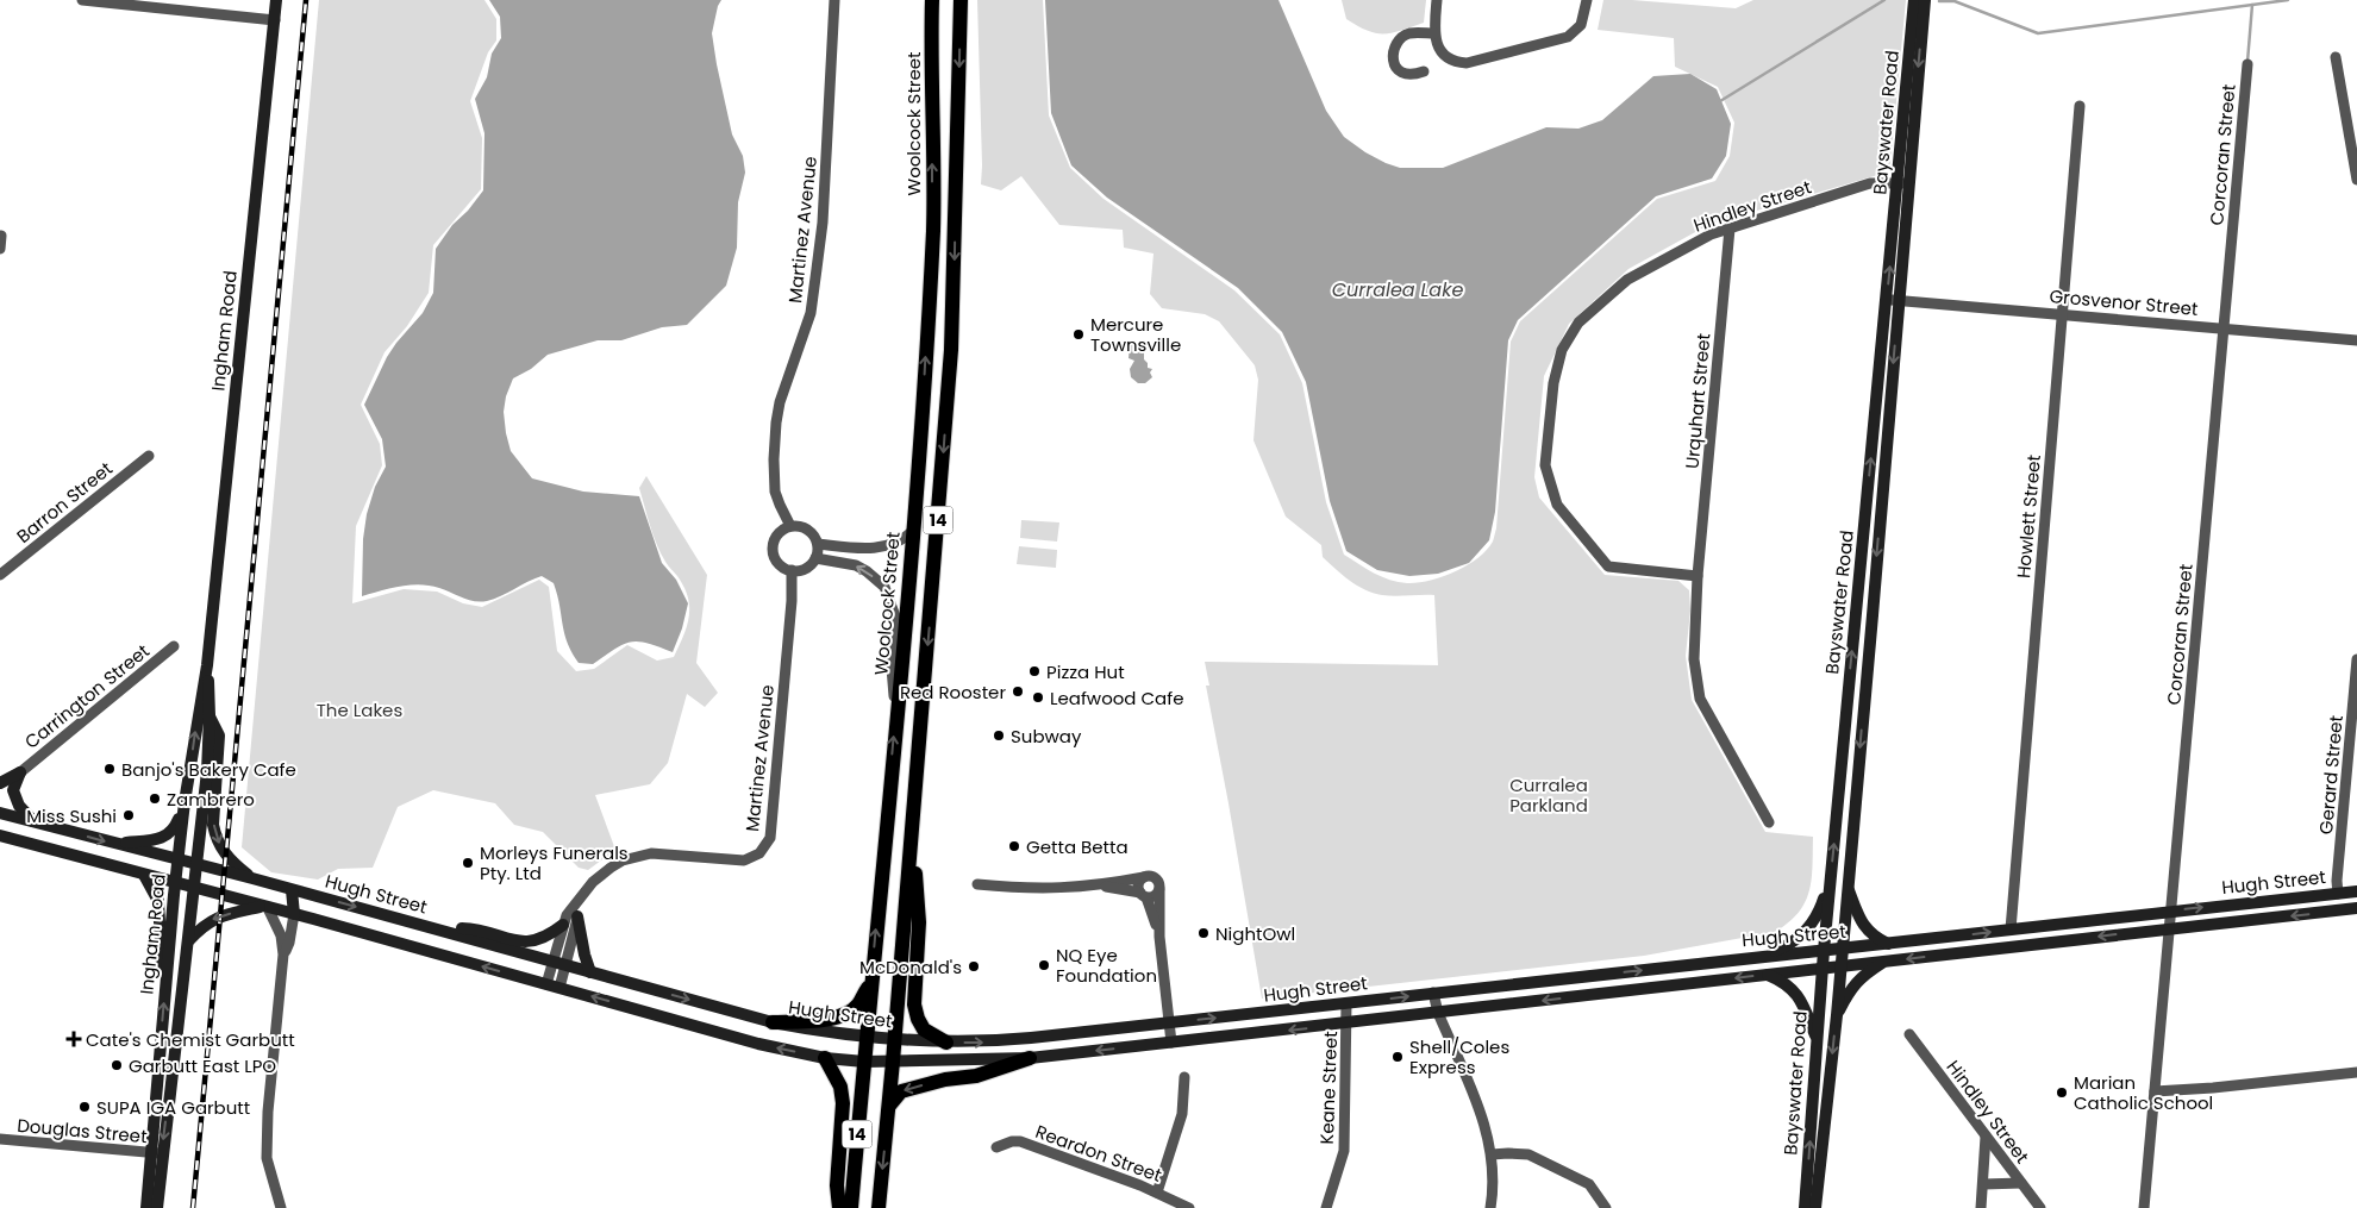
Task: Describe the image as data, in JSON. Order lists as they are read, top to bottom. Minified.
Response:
{"streets":{"main road":["Bayswater Road","Woolcock Street","Ingham Road","14","Hugh Street"],"street":["Corcoran Street","Hindley Street","Martinez Avenue","Grosvenor Street","Urquhart Street","Barron Street","Howlett Street","Carrington Street","Gerard Street","Keane Street","Douglas Street","Reardon Street"]},"crossings":[["Bayswater Road","Hindley Street"],["Bayswater Road","Grosvenor Street"],["Bayswater Road","Hugh Street"],["Woolcock Street","Hugh Street"],["Corcoran Street","Grosvenor Street"],["Corcoran Street","Hugh Street"],["Hindley Street","Urquhart Street"],["Martinez Avenue","Hugh Street"],["Grosvenor Street","Howlett Street"],["Ingham Road","Hugh Street"],["Ingham Road","Douglas Street"],["Howlett Street","Hugh Street"],["14","Hugh Street"],["Gerard Street","Hugh Street"],["Hugh Street","Keane Street"]],"water":["Curralea Lake"],"parks":["The Lakes","Curralea Parkland"],"places":{"other":["Mercure Townsville","Pizza Hut","Red Rooster","Leafwood Cafe","Subway","Banjo's Bakery Cafe","Zambrero","Miss Sushi","Getta Betta","Morleys Funerals Pty. Ltd","NightOwl","NQ Eye Foundation","McDonald's","Shell/Coles Express","Garbutt East LPO","Marian Catholic School","SUPA IGA Garbutt"],"health":["Cate's Chemist Garbutt"]}}
